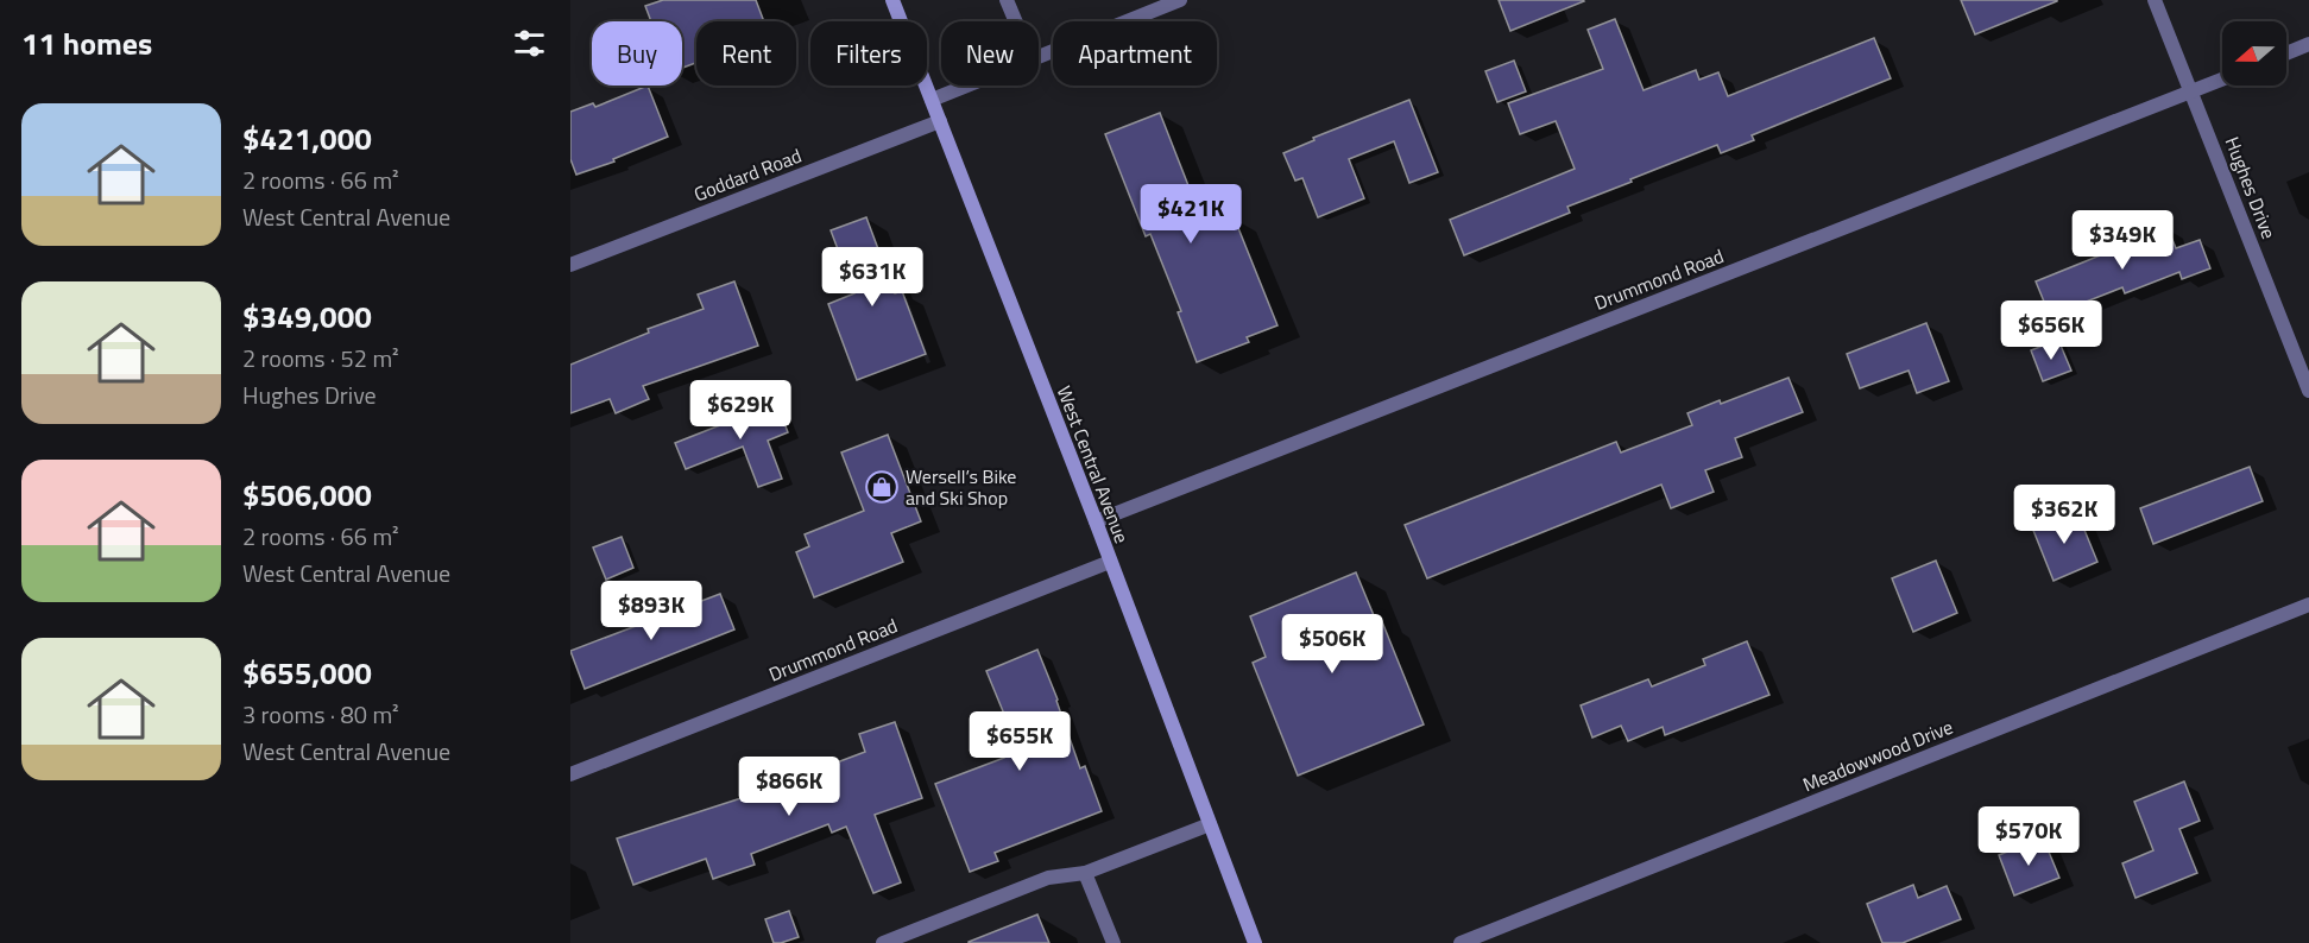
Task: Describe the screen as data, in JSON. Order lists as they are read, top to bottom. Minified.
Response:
{"streets":{"main road":["West Central Avenue"],"street":["Goddard Road","Hughes Drive","Drummond Road","Meadowwood Drive"]},"crossings":[["Goddard Road","West Central Avenue"],["Hughes Drive","Drummond Road"],["Drummond Road","West Central Avenue"]],"places":{"shop":["Wersell’s Bike and Ski Shop"]},"north":"left","page":{"heading":"11 homes","chip":["Buy","Rent","Filters","New","Apartment"],"list":[{"name":"$421,000","note":"2 rooms · 66 m² · West Central Avenue"},{"name":"$349,000","note":"2 rooms · 52 m² · Hughes Drive"},{"name":"$506,000","note":"2 rooms · 66 m² · West Central Avenue"},{"name":"$655,000","note":"3 rooms · 80 m² · West Central Avenue"}],"price":["$421K","$349K","$631K","$656K","$629K","$362K","$893K","$506K","$655K","$866K","$570K"]}}
